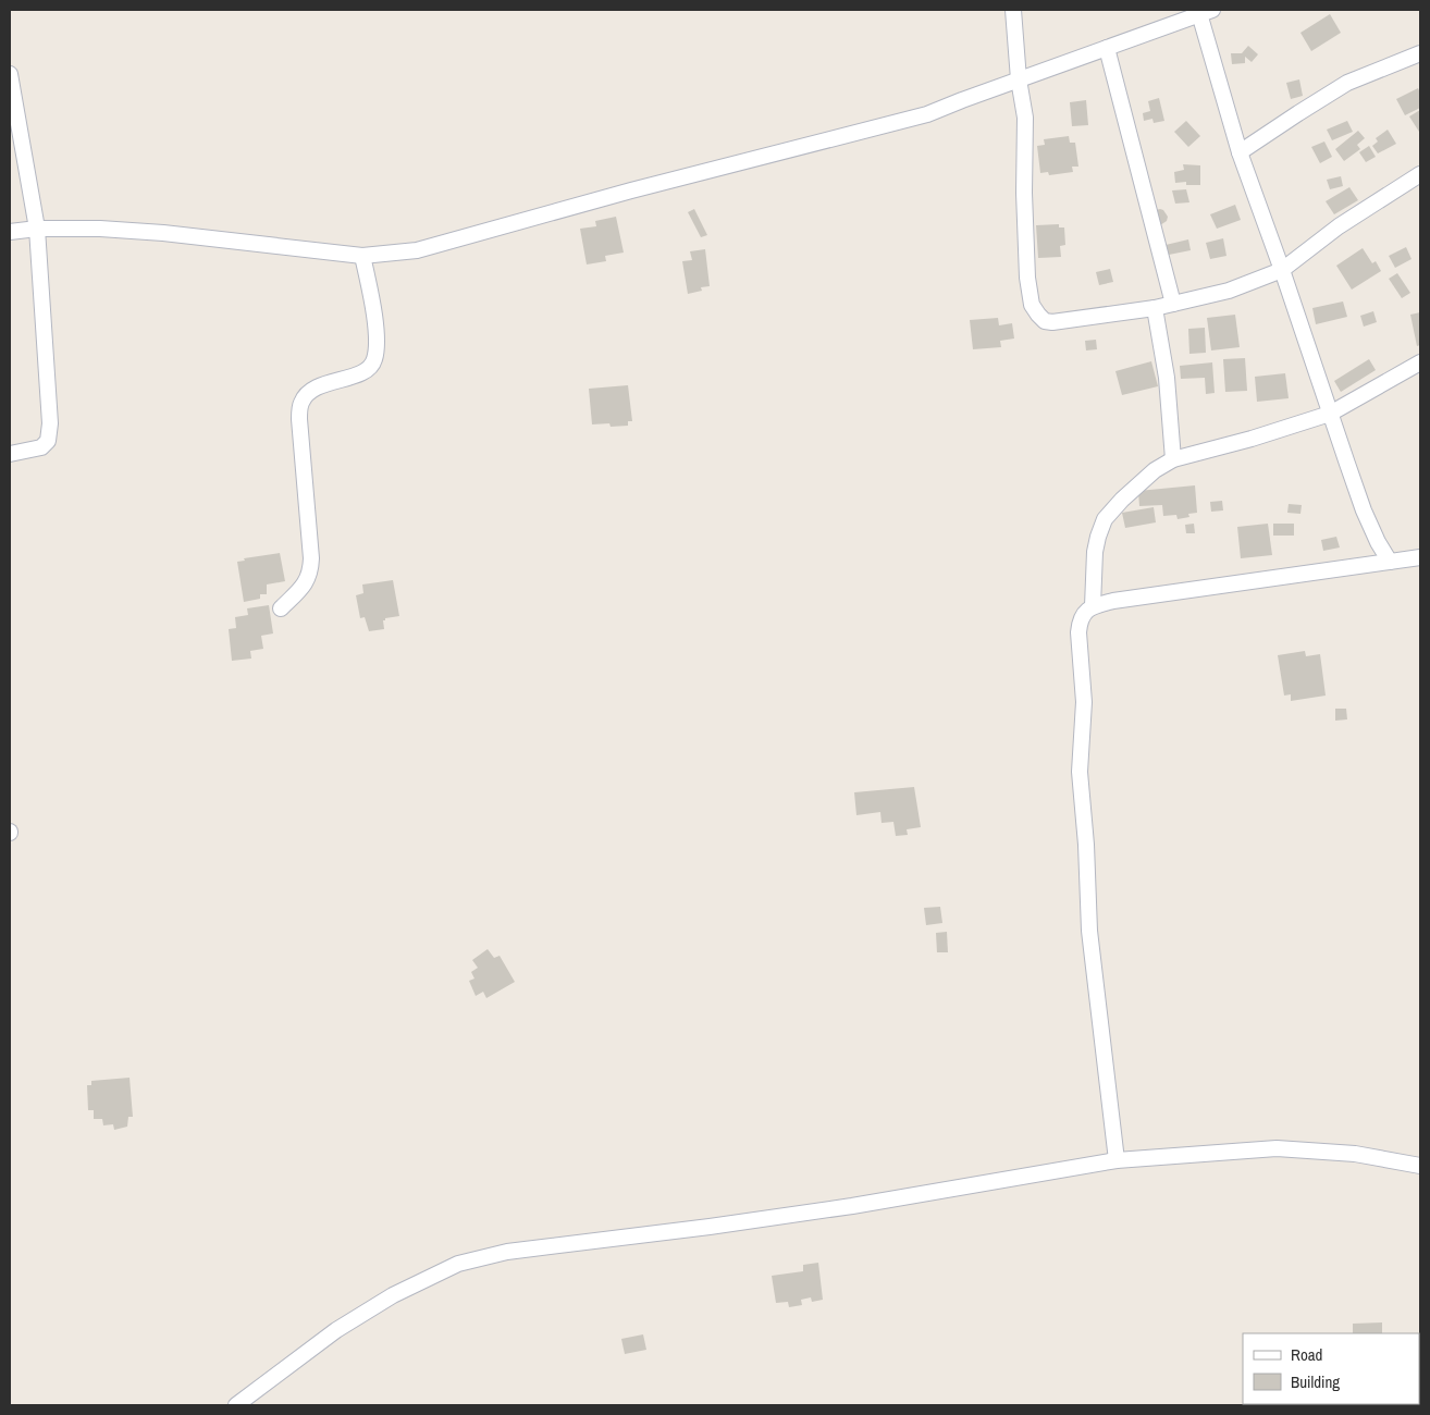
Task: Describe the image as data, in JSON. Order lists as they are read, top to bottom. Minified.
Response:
{"legend":["Road","Building"]}
